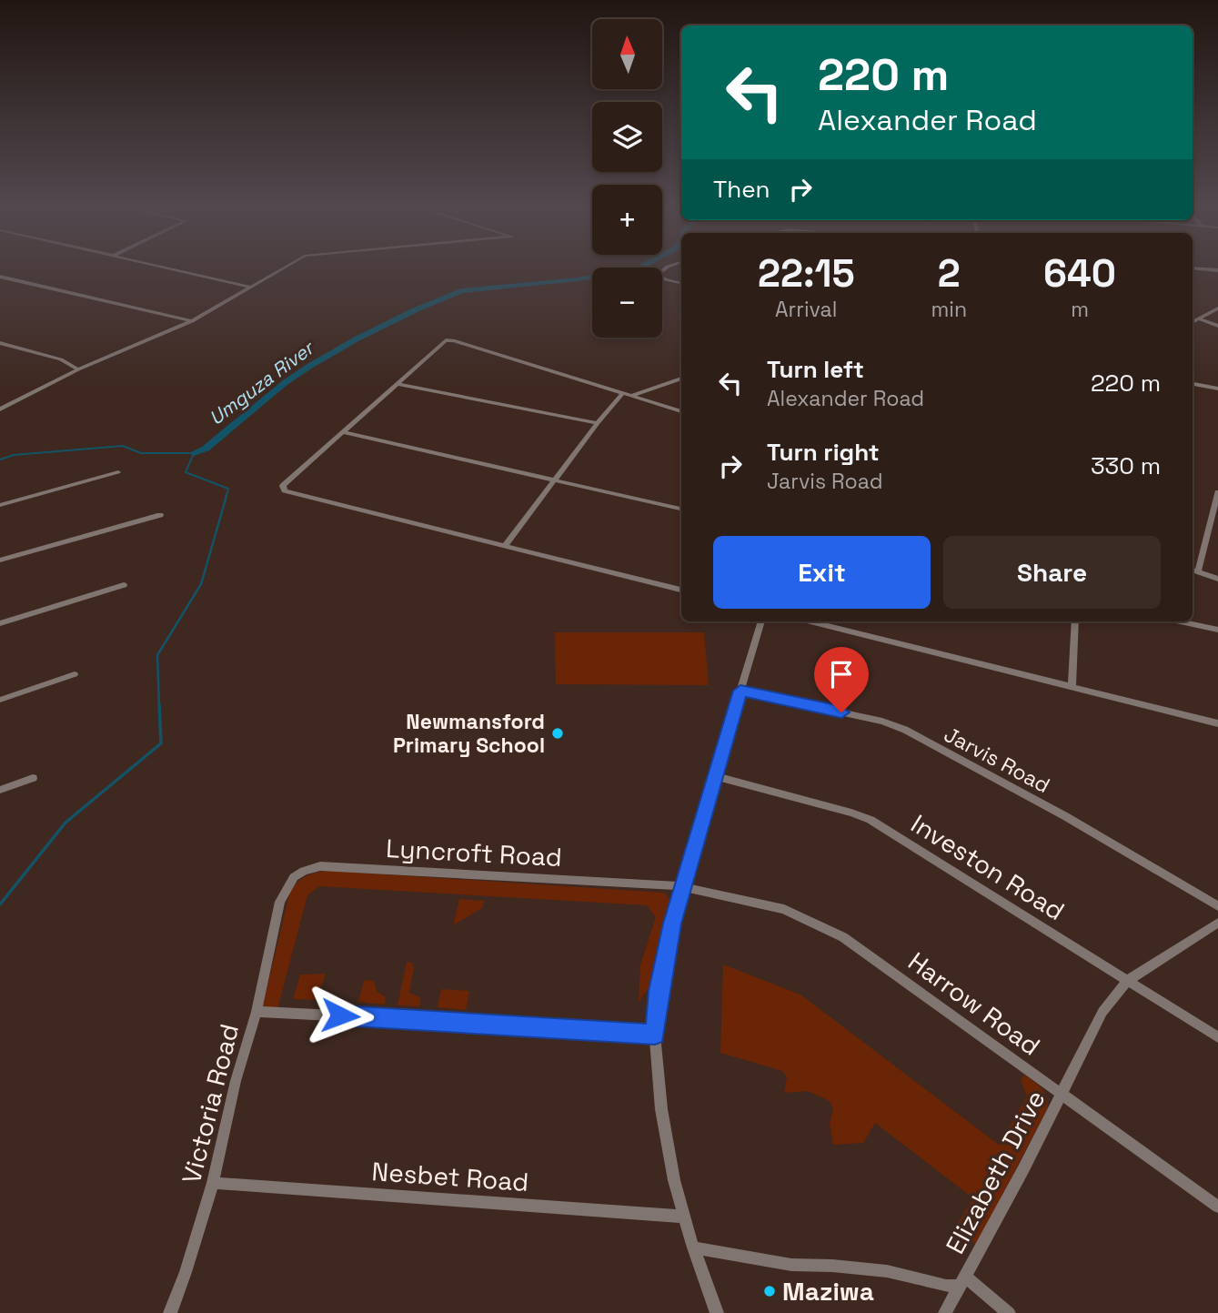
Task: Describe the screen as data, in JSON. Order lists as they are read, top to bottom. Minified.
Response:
{"streets":{"street":["Jarvis Road","Lyncroft Road","Investon Road","Harrow Road","Victoria Road","Elizabeth Drive","Nesbet Road"]},"crossings":[["Lyncroft Road","Harrow Road"],["Lyncroft Road","Victoria Road"],["Investon Road","Elizabeth Drive"],["Harrow Road","Elizabeth Drive"],["Victoria Road","Nesbet Road"]],"water":["Umguza River"],"places":["Newmansford Primary School","Maziwa"],"north":"top","page":{"map_buttons":["+","−"],"turn":["220 m","Alexander Road"],"then":"Then","eta":["22:15","Arrival","2","min","640","m"],"list":[{"name":"Turn left","note":"Alexander Road","value":"220 m"},{"name":"Turn right","note":"Jarvis Road","value":"330 m"}],"buttons":["Exit","Share"]}}
